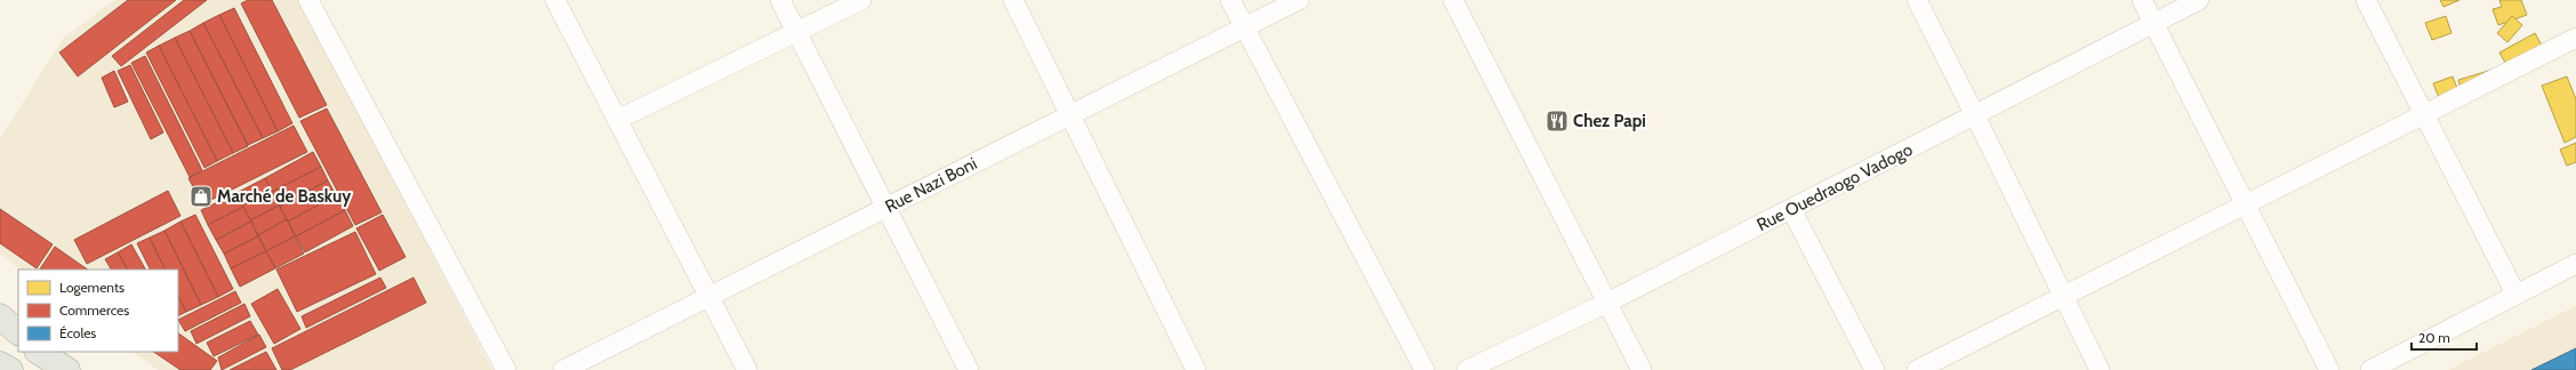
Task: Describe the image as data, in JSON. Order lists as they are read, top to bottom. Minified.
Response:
{"streets":{"street":["Rue Nazi Boni","Rue Ouedraogo Vadogo"]},"places":{"restaurant":["Chez Papi"],"shop":["Marché de Baskuy"]},"legend":["Logements","Commerces","Écoles"],"scale_bar":"20 m"}
